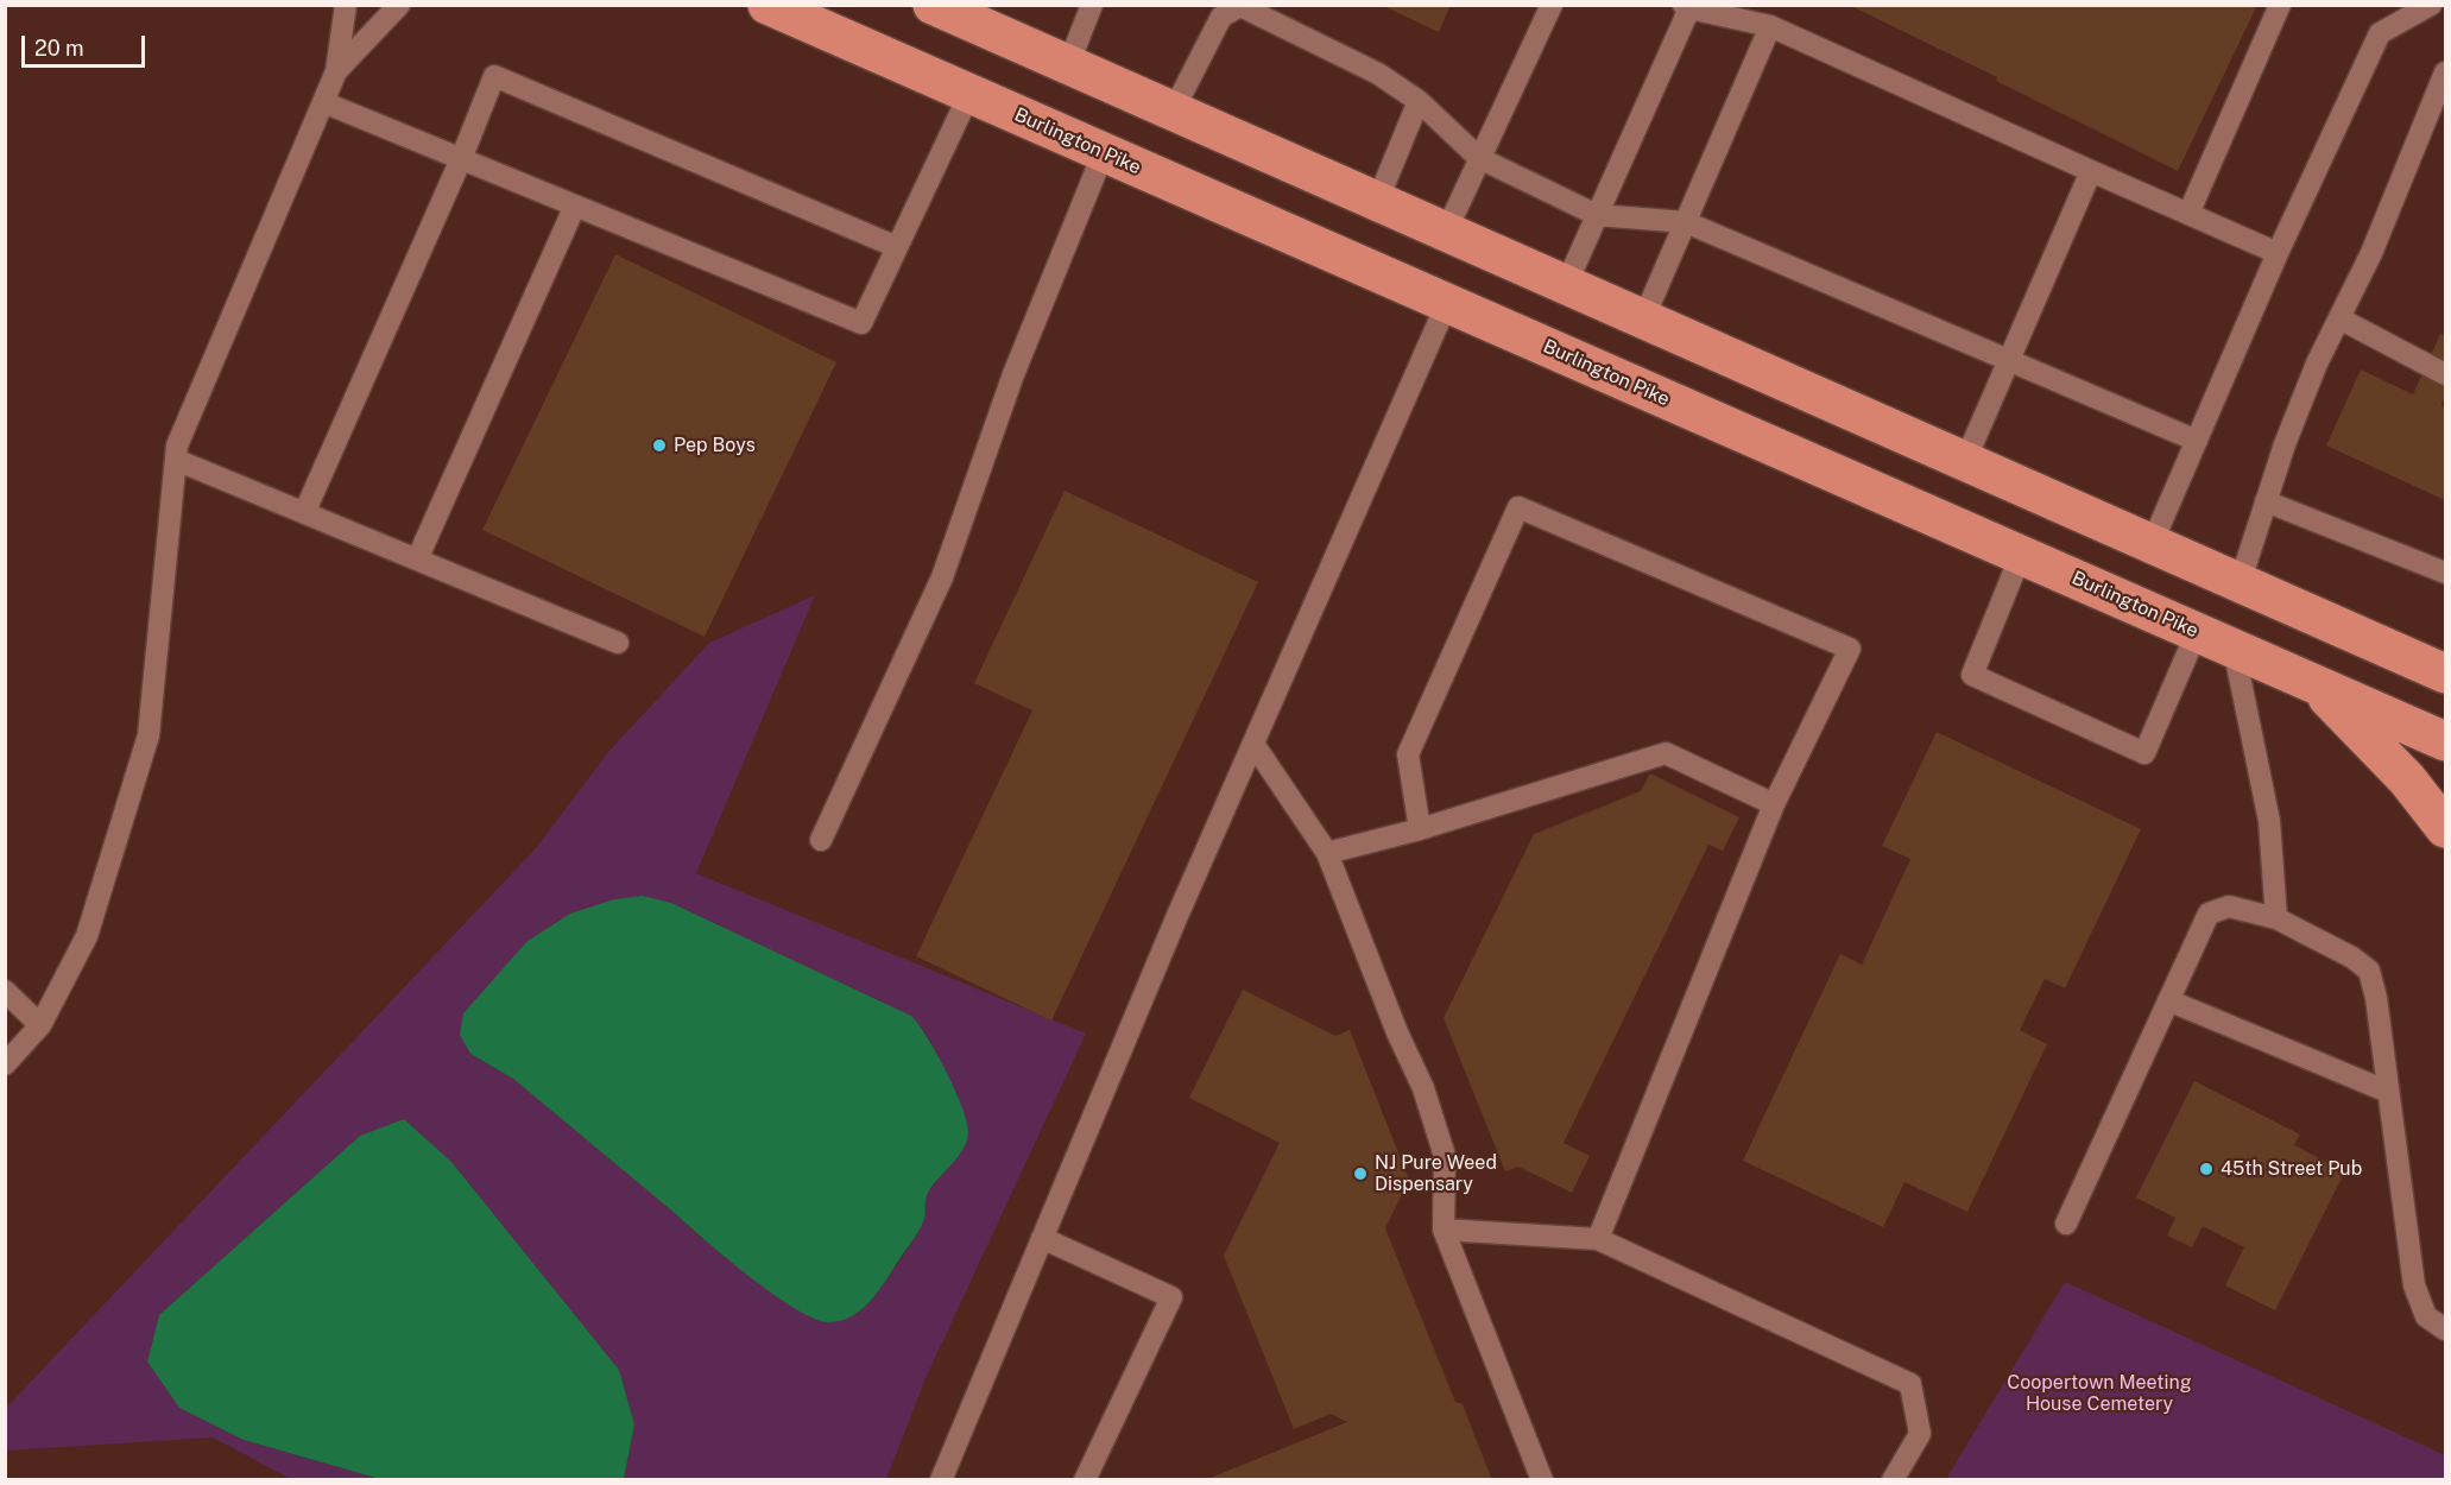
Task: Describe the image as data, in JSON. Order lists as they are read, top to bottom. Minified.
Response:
{"streets":{"highway":["Burlington Pike"]},"parks":["Coopertown Meeting House Cemetery"],"places":["Pep Boys","45th Street Pub","NJ Pure Weed Dispensary"],"scale_bar":"20 m"}
